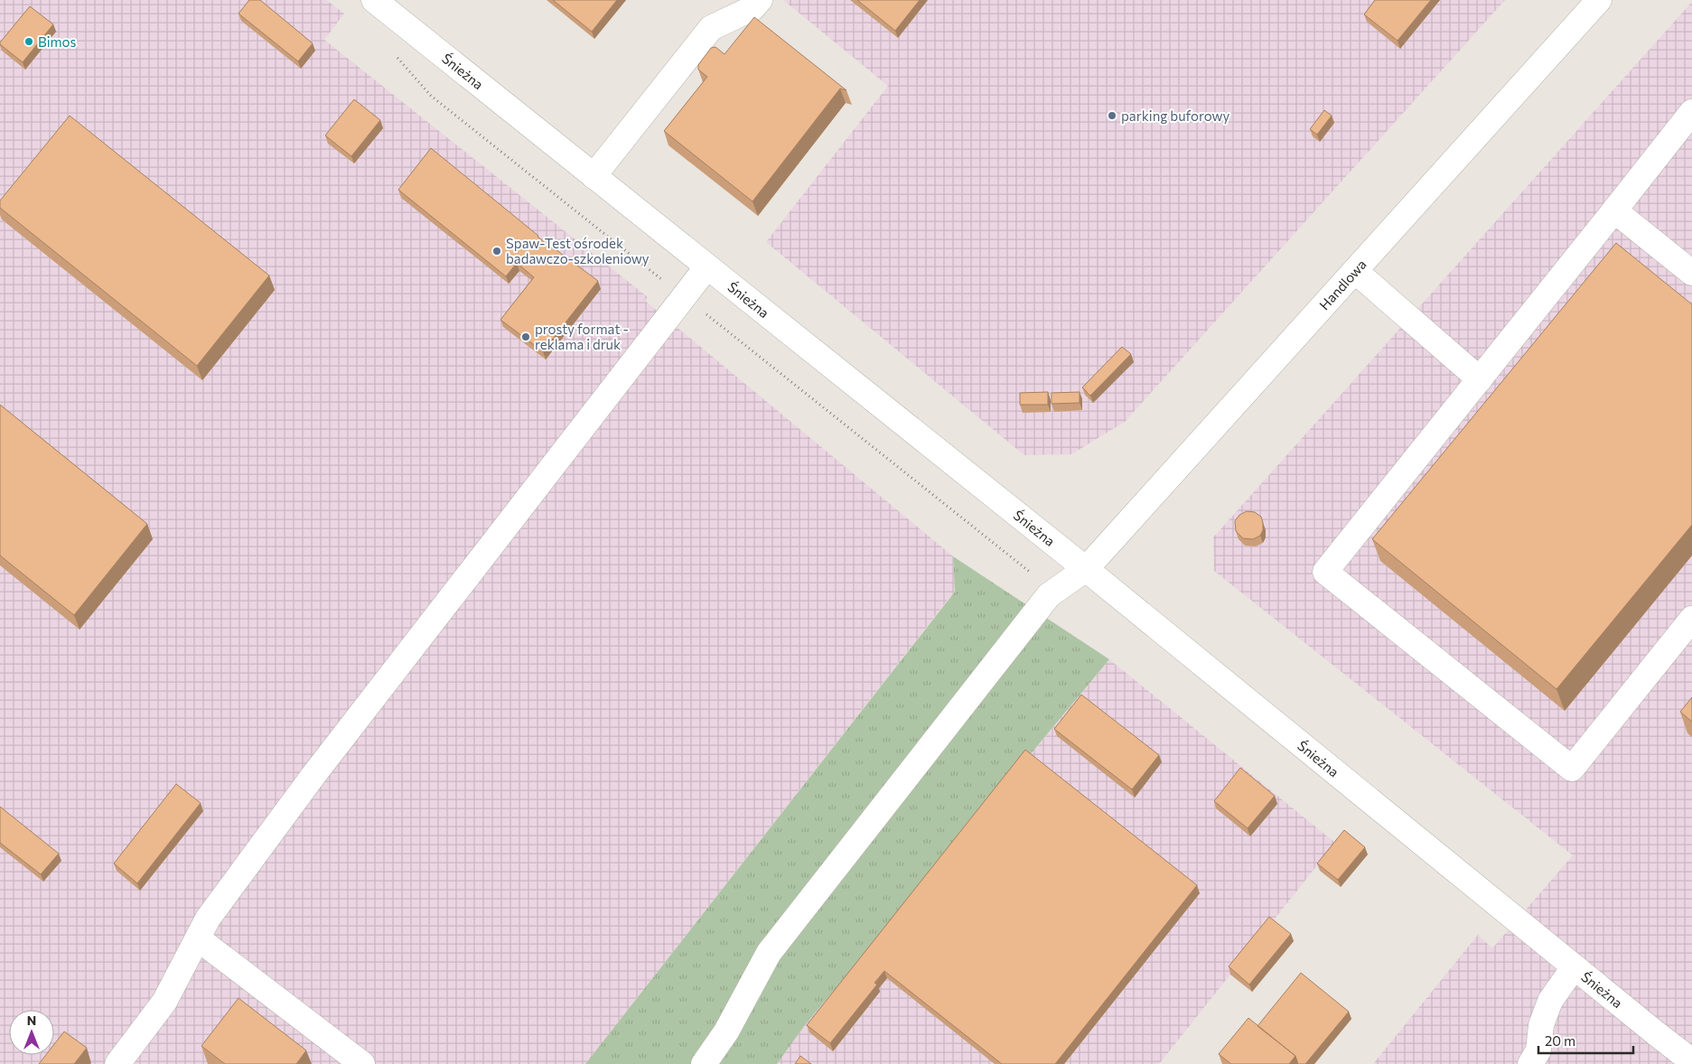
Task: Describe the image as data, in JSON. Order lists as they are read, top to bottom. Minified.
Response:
{"streets":{"street":["Śnieżna","Handlowa"]},"crossings":[["Śnieżna","Handlowa"]],"places":["Bimos","parking buforowy","Spaw-Test ośrodek badawczo-szkoleniowy","prosty format - reklama i druk"],"scale_bar":"20 m","north":"top"}
